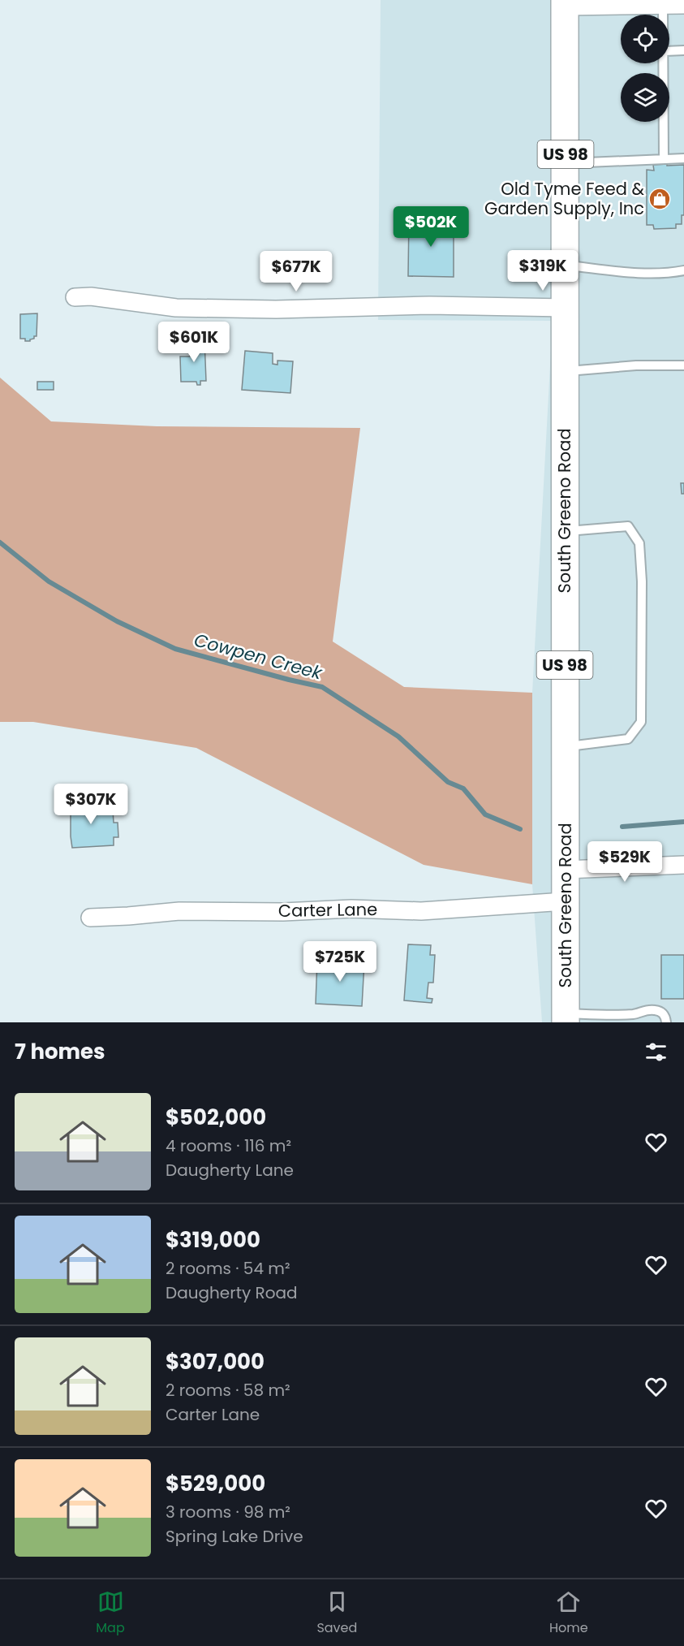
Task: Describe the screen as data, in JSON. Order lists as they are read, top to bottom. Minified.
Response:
{"streets":{"main road":["US 98","South Greeno Road"],"street":["Carter Lane"]},"crossings":[["South Greeno Road","Carter Lane"]],"water":["Cowpen Creek"],"places":{"shop":["Old Tyme Feed & Garden Supply, Inc"]},"page":{"price":["$502K","$319K","$677K","$601K","$307K","$529K","$725K"],"heading":"7 homes","list":[{"name":"$502,000","note":"4 rooms · 116 m² · Daugherty Lane"},{"name":"$319,000","note":"2 rooms · 54 m² · Daugherty Road"},{"name":"$307,000","note":"2 rooms · 58 m² · Carter Lane"},{"name":"$529,000","note":"3 rooms · 98 m² · Spring Lake Drive"}],"tabs":["Map","Saved","Home"]}}
